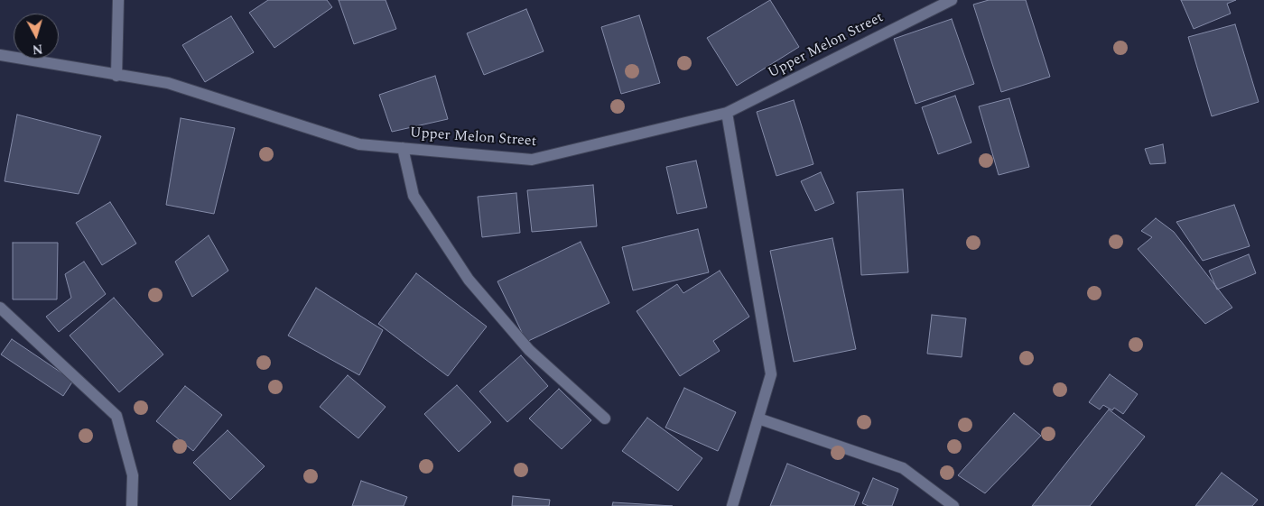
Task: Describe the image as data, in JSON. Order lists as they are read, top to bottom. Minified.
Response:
{"streets":{"street":["Upper Melon Street"]},"north":"bottom"}
